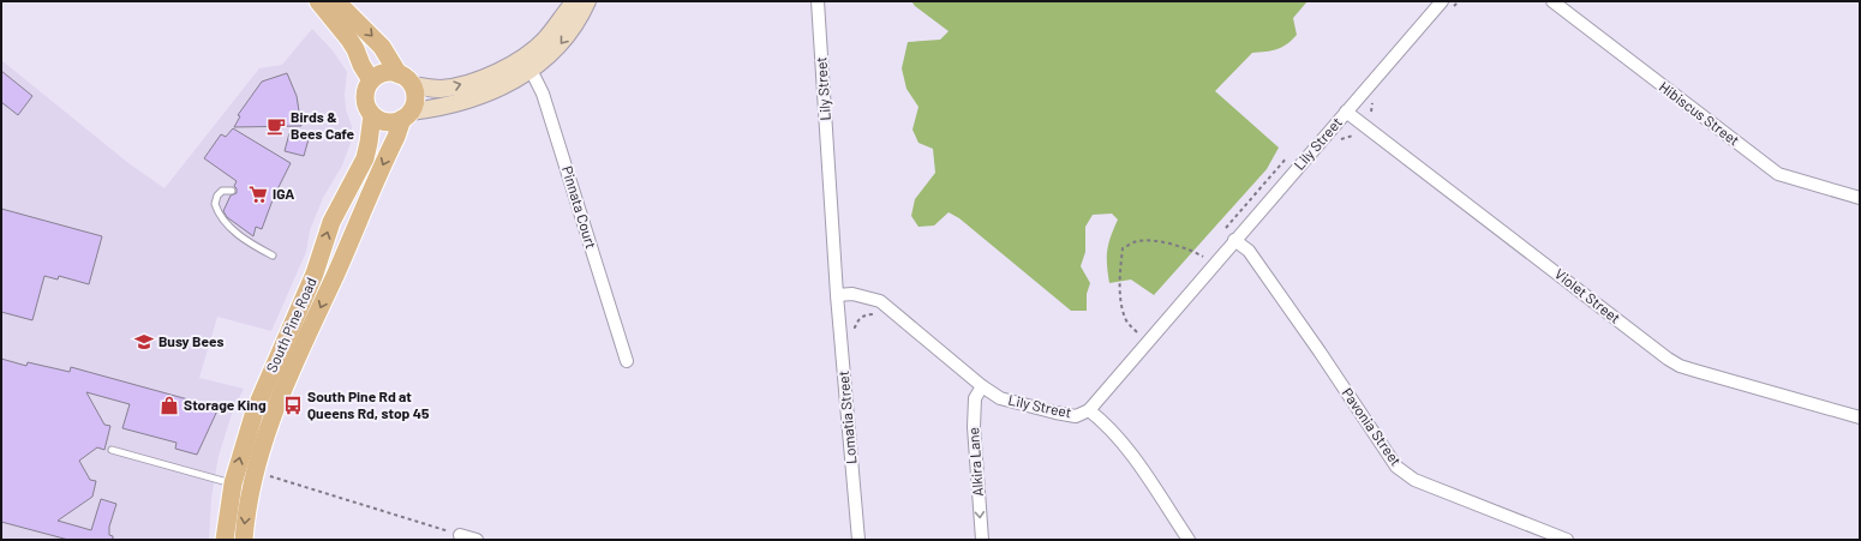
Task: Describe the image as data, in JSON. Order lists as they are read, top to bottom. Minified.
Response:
{"streets":{"main road":["South Pine Road"],"street":["Lily Street","Hibiscus Street","Pinnata Court","Violet Street","Lomatia Street","Pavonia Street","Alkira Lane"]},"crossings":[["Lily Street","Violet Street"],["Lily Street","Lomatia Street"],["Lily Street","Pavonia Street"],["Lily Street","Alkira Lane"]],"one_way":["Alkira Lane"],"places":{"cafe":["Birds & Bees Cafe"],"supermarket":["IGA"],"school or university":["Busy Bees"],"shop":["Storage King"],"bus stop":["South Pine Rd at Queens Rd, stop 45"]}}
